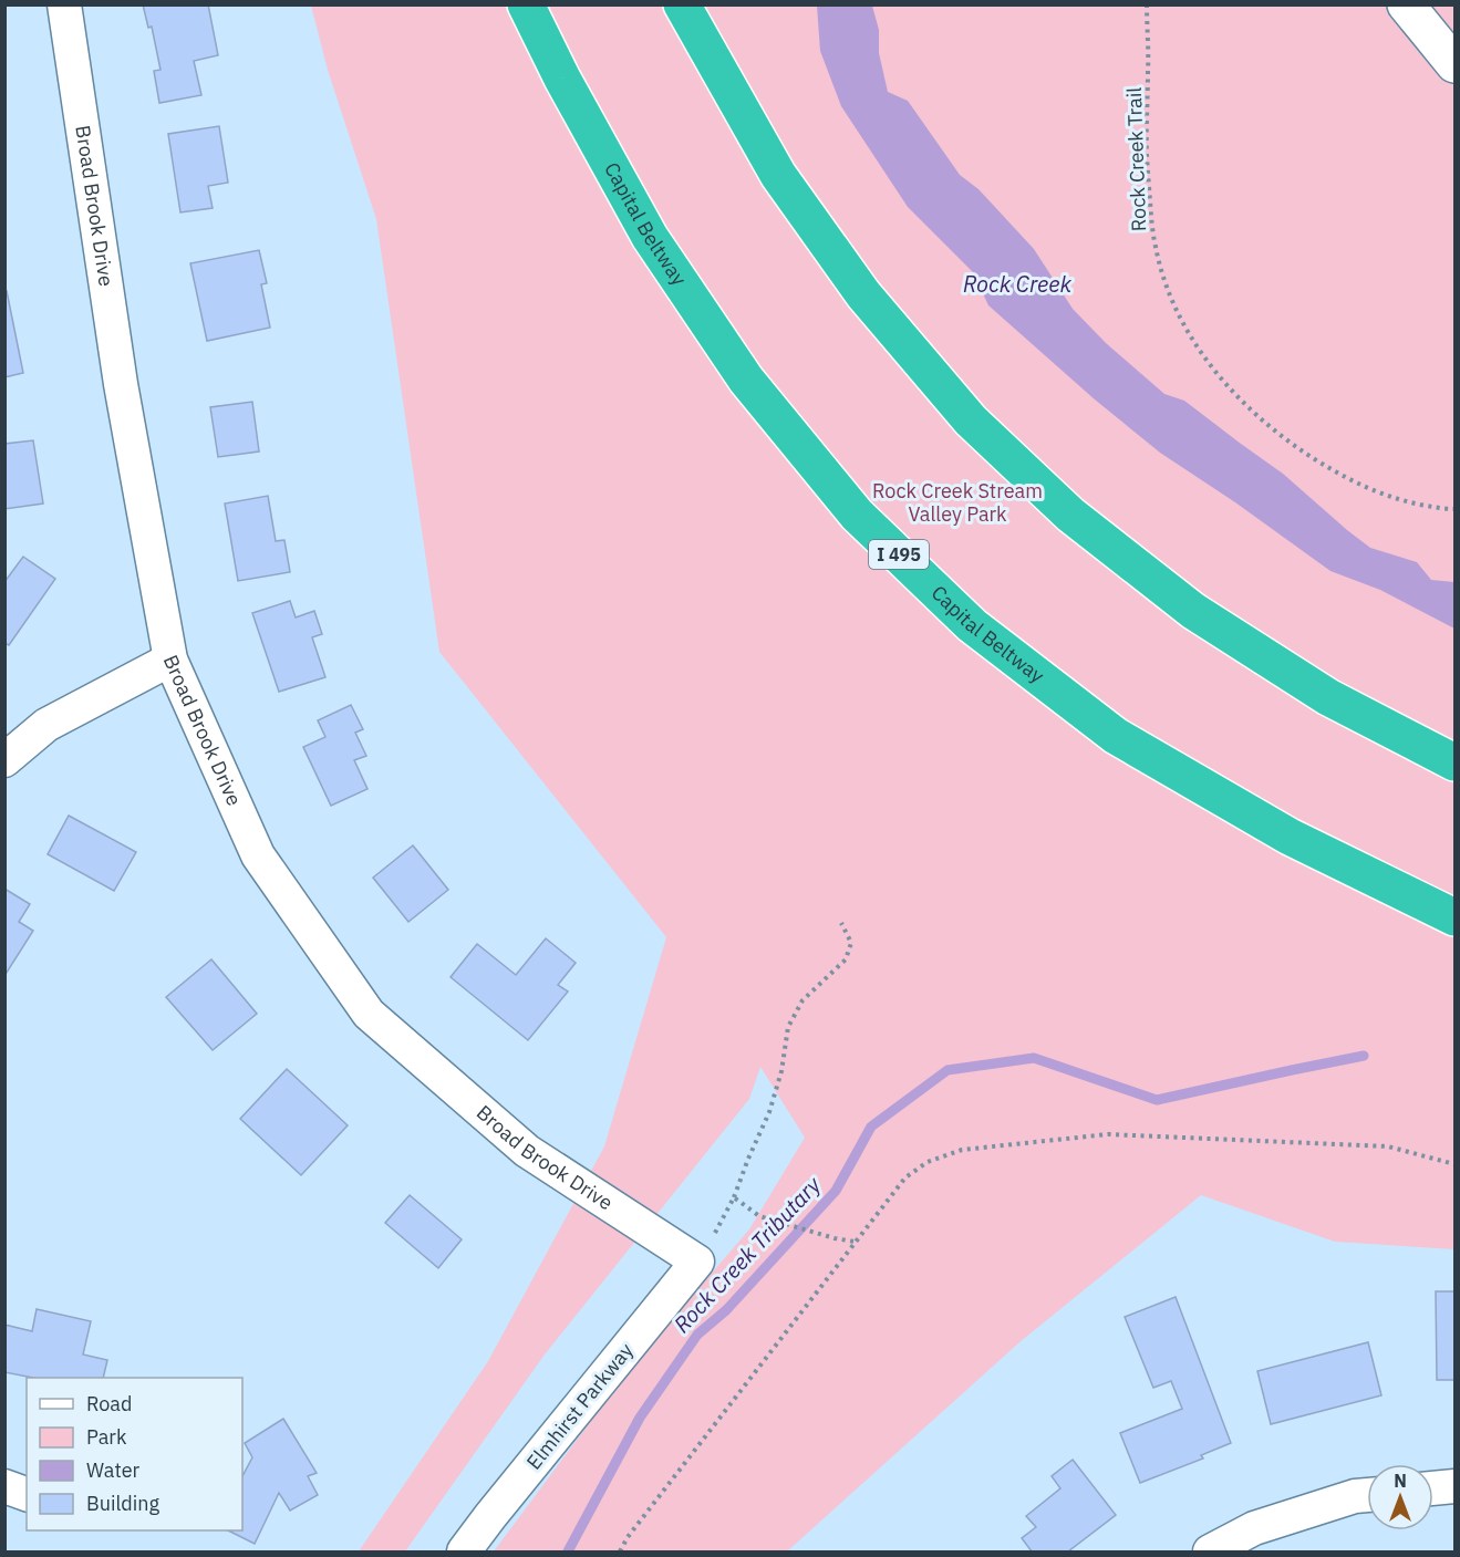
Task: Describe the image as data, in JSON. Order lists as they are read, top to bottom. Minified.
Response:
{"streets":{"highway":["Capital Beltway","I 495"],"street":["Broad Brook Drive","Elmhirst Parkway"],"path":["Rock Creek Trail"]},"crossings":[["Broad Brook Drive","Elmhirst Parkway"]],"water":["Rock Creek","Rock Creek Tributary"],"parks":["Rock Creek Stream Valley Park"],"legend":["Road","Park","Water","Building"],"north":"top"}
